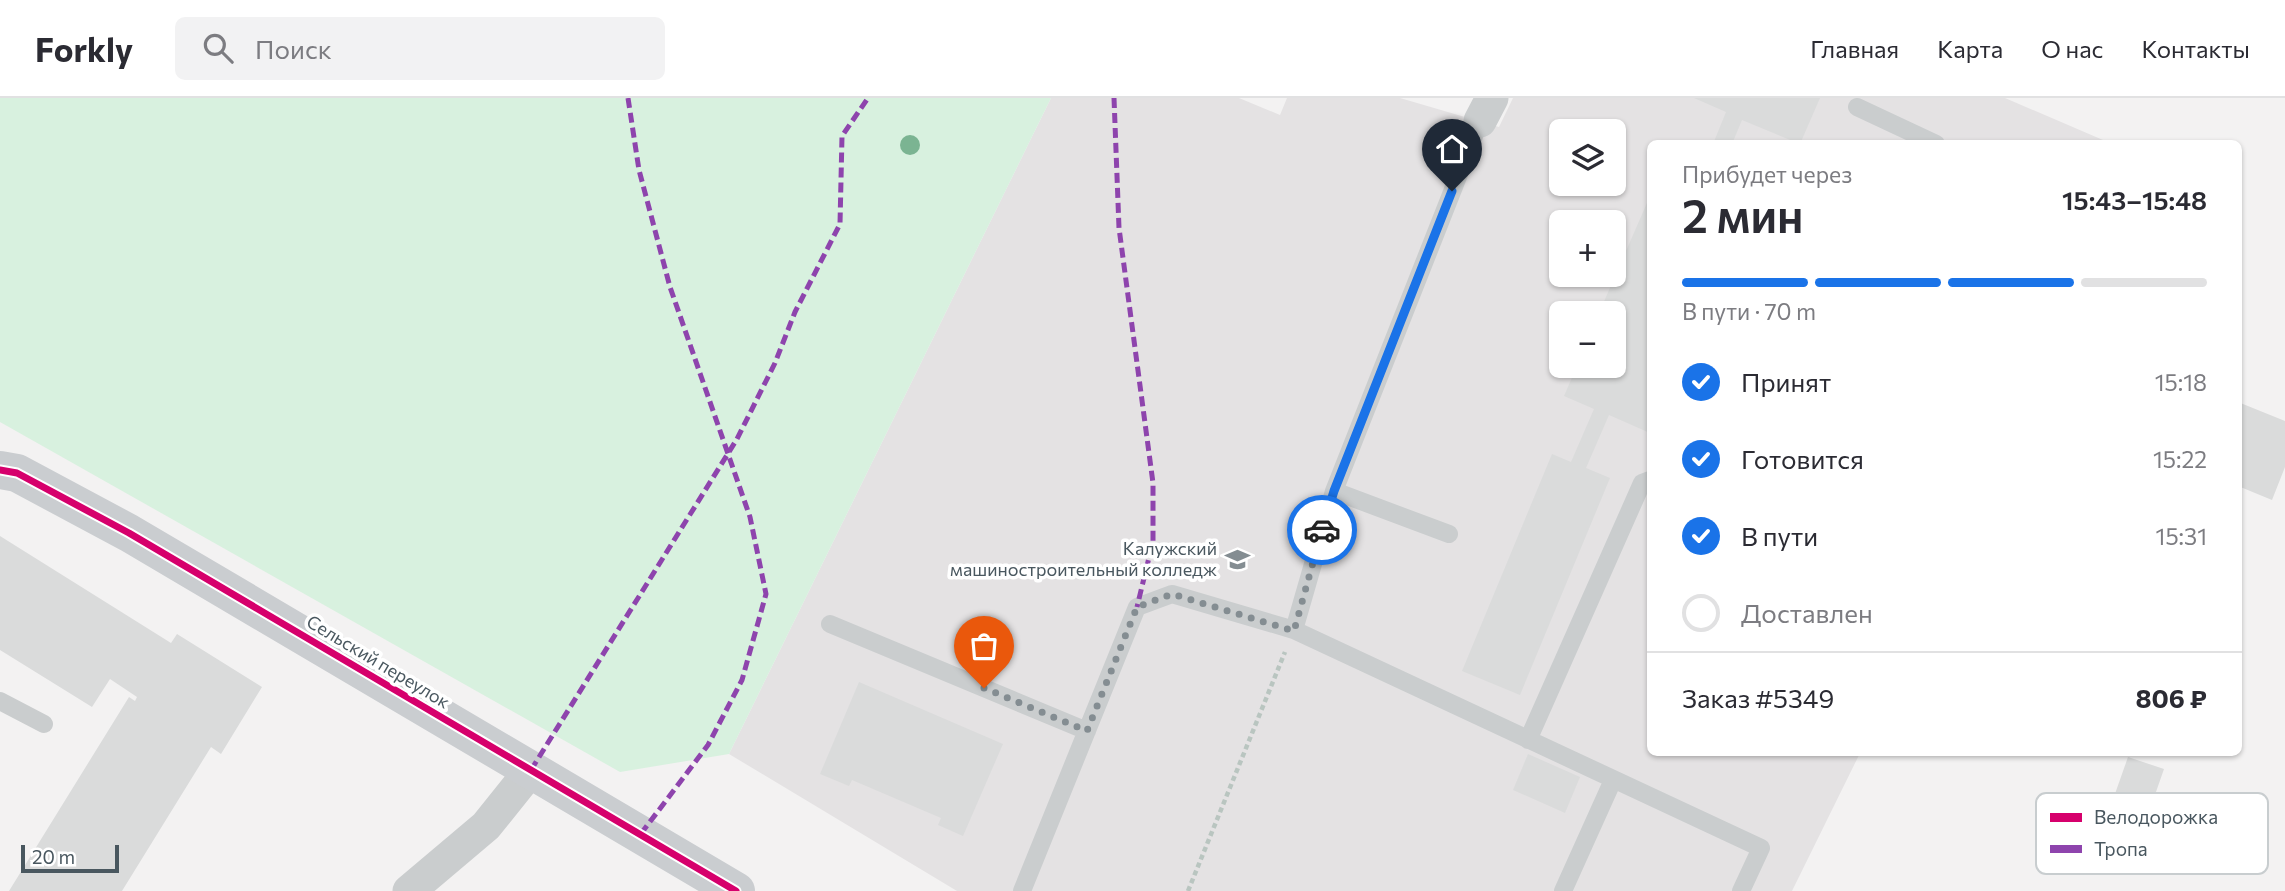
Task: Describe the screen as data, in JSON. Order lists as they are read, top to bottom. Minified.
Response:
{"streets":{"street":["Сельский переулок"]},"places":{"school or university":["Калужский машиностроительный колледж"]},"legend":["Велодорожка","Тропа"],"scale_bar":"20 m","page":{"header":"Forkly","search":"Поиск","nav":["Главная","Карта","О нас","Контакты"],"map_buttons":["+","−"],"heading":["2 мин","Прибудет через","15:43–15:48"],"panel":["Заказ #5349","806 ₽"],"bar":"В пути · 70 m","list":[["Принят","15:18"],["Готовится","15:22"],["В пути","15:31"],"Доставлен"],"scale":"20 m"}}
